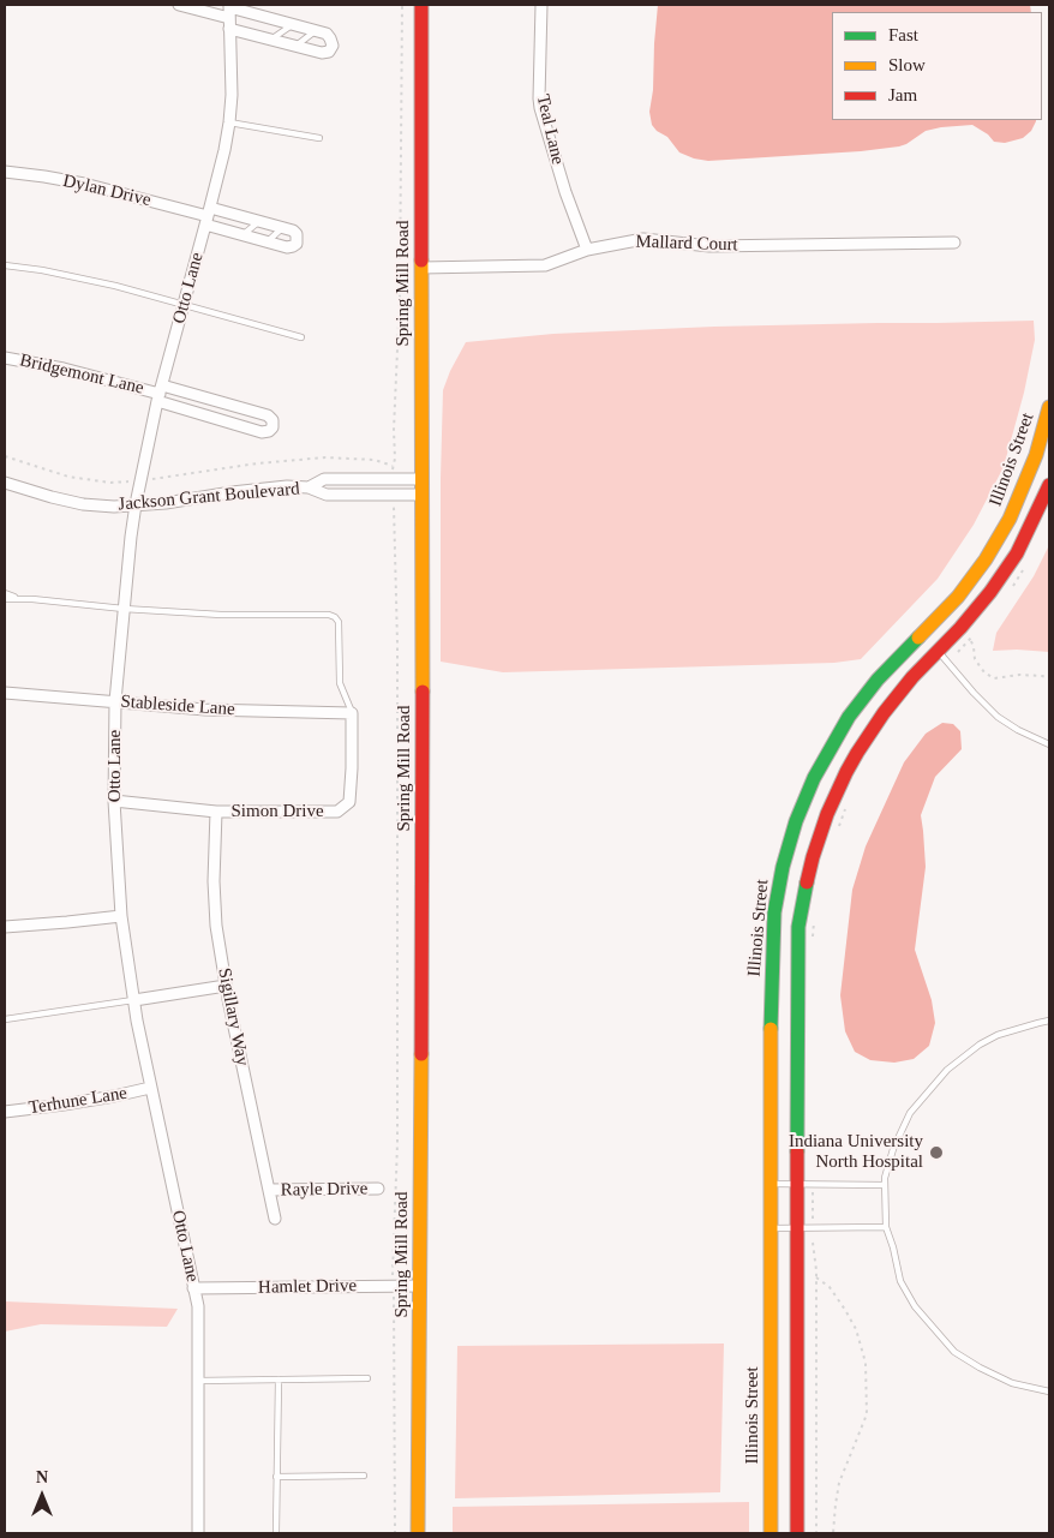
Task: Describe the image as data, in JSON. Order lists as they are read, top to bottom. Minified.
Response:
{"streets":{"street":["Teal Lane","Dylan Drive","Mallard Court","Spring Mill Road","Otto Lane","Bridgemont Lane","Illinois Street","Jackson Grant Boulevard","Stableside Lane","Simon Drive","Sigillary Way","Terhune Lane","Rayle Drive","Hamlet Drive"]},"crossings":[["Teal Lane","Mallard Court"],["Dylan Drive","Otto Lane"],["Mallard Court","Spring Mill Road"],["Spring Mill Road","Jackson Grant Boulevard"],["Spring Mill Road","Hamlet Drive"],["Otto Lane","Bridgemont Lane"],["Otto Lane","Jackson Grant Boulevard"],["Otto Lane","Stableside Lane"],["Otto Lane","Simon Drive"],["Otto Lane","Terhune Lane"],["Otto Lane","Hamlet Drive"],["Stableside Lane","Simon Drive"],["Simon Drive","Sigillary Way"],["Sigillary Way","Rayle Drive"]],"places":["Indiana University North Hospital"],"legend":["Fast","Slow","Jam"],"north":"top"}
